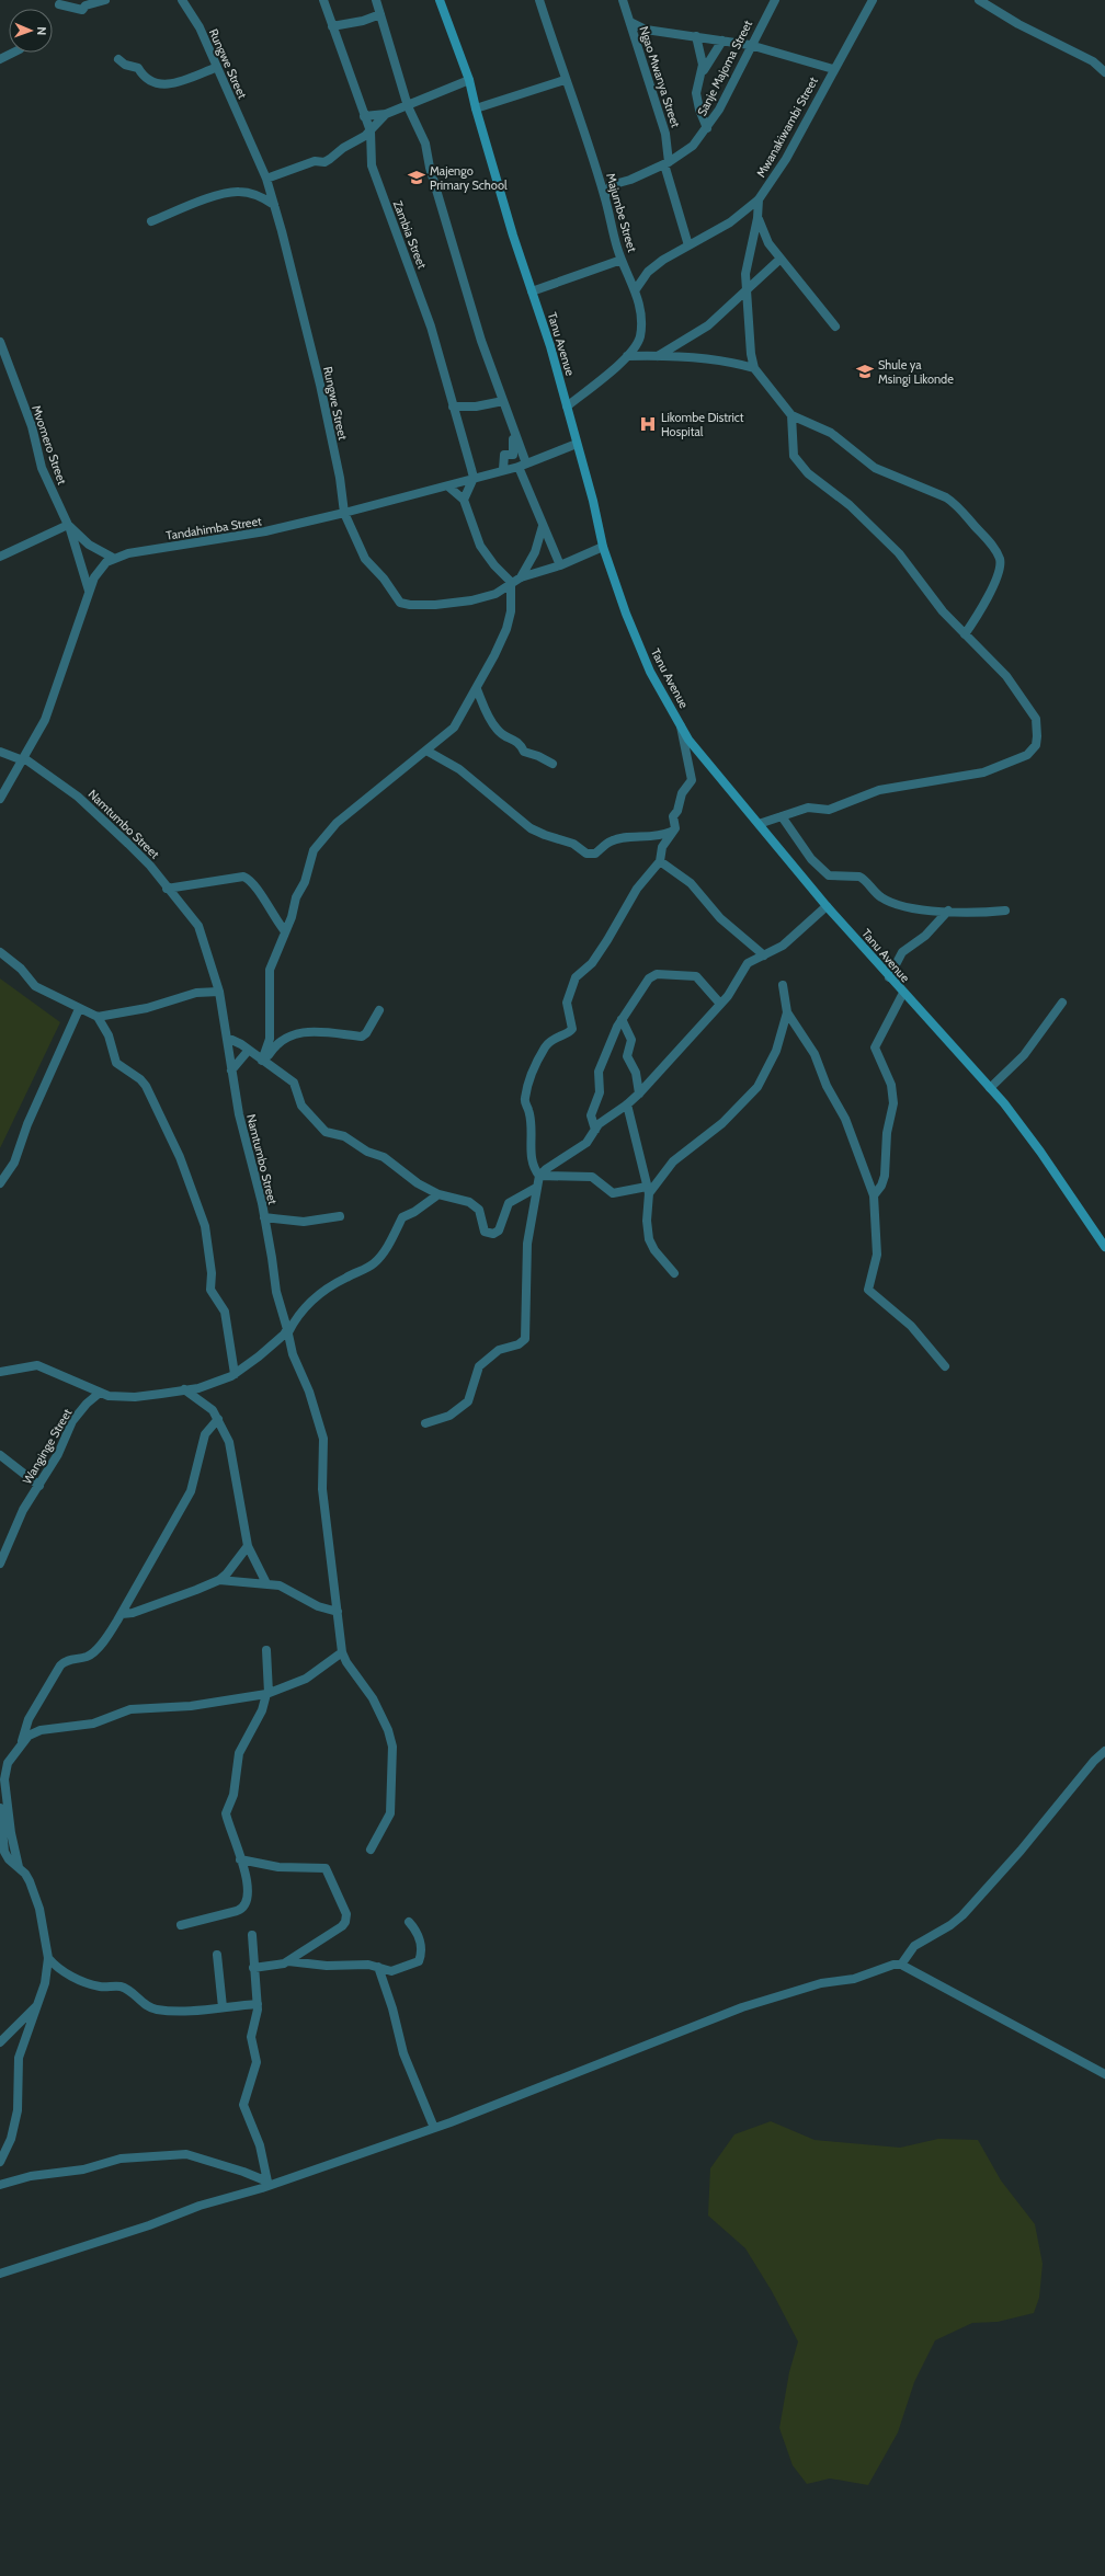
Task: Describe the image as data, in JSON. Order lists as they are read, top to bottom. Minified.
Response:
{"streets":{"street":["Rungwe Street","Sanje Majoma Street","Ngao Mwanya Street","Mwanakiwambi Street","Majumbe Street","Zambia Street","Tanu Avenue","Mvomero Street","Tandahimba Street","Namtumbo Street","Wanginge Street"]},"crossings":[["Rungwe Street","Tanu Avenue"],["Rungwe Street","Tandahimba Street"],["Sanje Majoma Street","Ngao Mwanya Street"],["Ngao Mwanya Street","Mwanakiwambi Street"],["Mwanakiwambi Street","Majumbe Street"],["Majumbe Street","Tanu Avenue"],["Zambia Street","Tandahimba Street"],["Tanu Avenue","Tandahimba Street"],["Mvomero Street","Tandahimba Street"]],"places":{"school or university":["Majengo Primary School","Shule ya Msingi Likonde"],"hospital":["Likombe District Hospital"]},"north":"right"}
